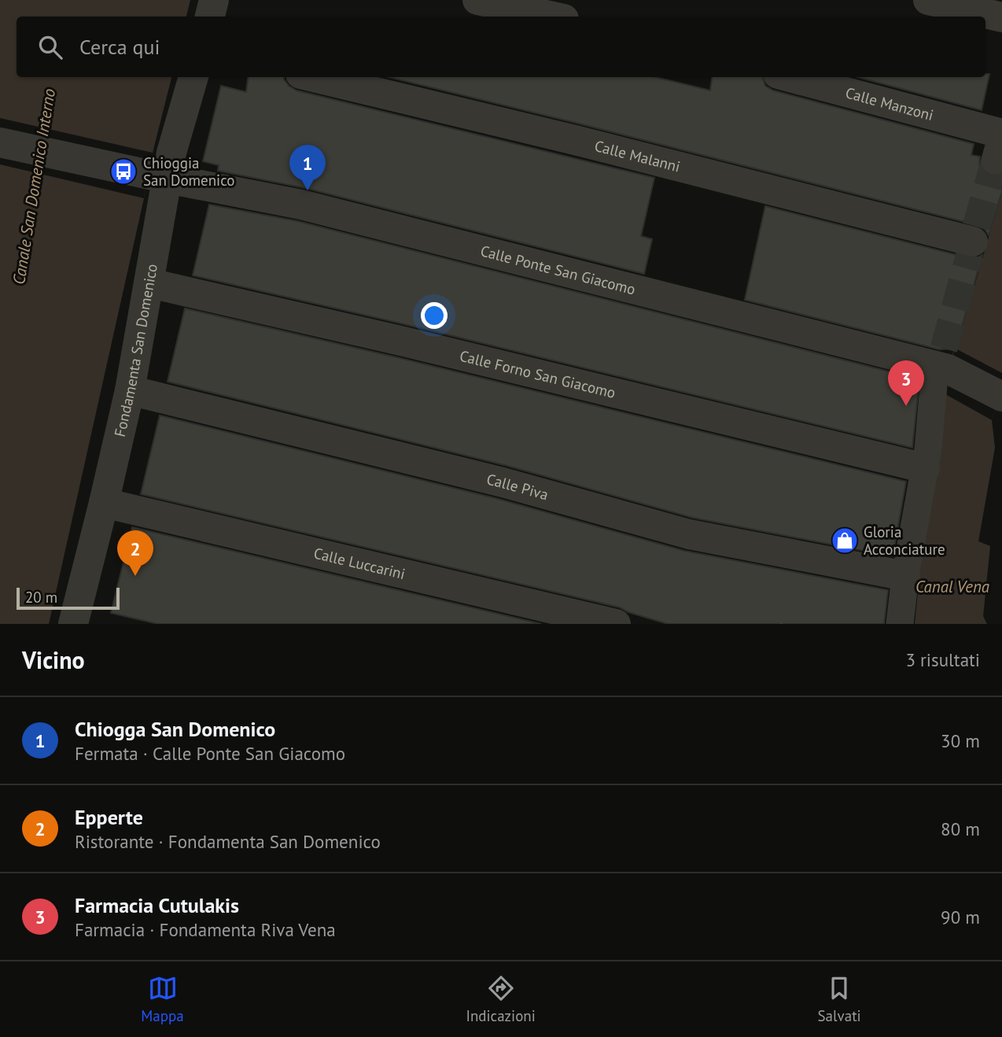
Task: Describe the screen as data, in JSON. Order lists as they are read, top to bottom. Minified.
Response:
{"streets":{"street":["Calle Manzoni","Calle Malanni","Calle Ponte San Giacomo","Fondamenta San Domenico","Calle Forno San Giacomo","Calle Piva","Calle Luccarini"]},"crossings":[["Calle Ponte San Giacomo","Fondamenta San Domenico"],["Fondamenta San Domenico","Calle Forno San Giacomo"],["Fondamenta San Domenico","Calle Piva"],["Fondamenta San Domenico","Calle Luccarini"]],"water":["Canale San Domenico Interno","Canal Vena"],"places":{"bus stop":["Chioggia San Domenico"],"shop":["Gloria Acconciature"]},"scale_bar":"20 m","page":{"search":"Cerca qui","pins":["1","3","2"],"scale":"20 m","heading":["Vicino","3 risultati"],"list":[{"mark":"1","name":"Chiogga San Domenico","note":"Fermata · Calle Ponte San Giacomo","value":"30 m"},{"mark":"2","name":"Epperte","note":"Ristorante · Fondamenta San Domenico","value":"80 m"},{"mark":"3","name":"Farmacia Cutulakis","note":"Farmacia · Fondamenta Riva Vena","value":"90 m"}],"nav":["Mappa","Indicazioni","Salvati"]}}
